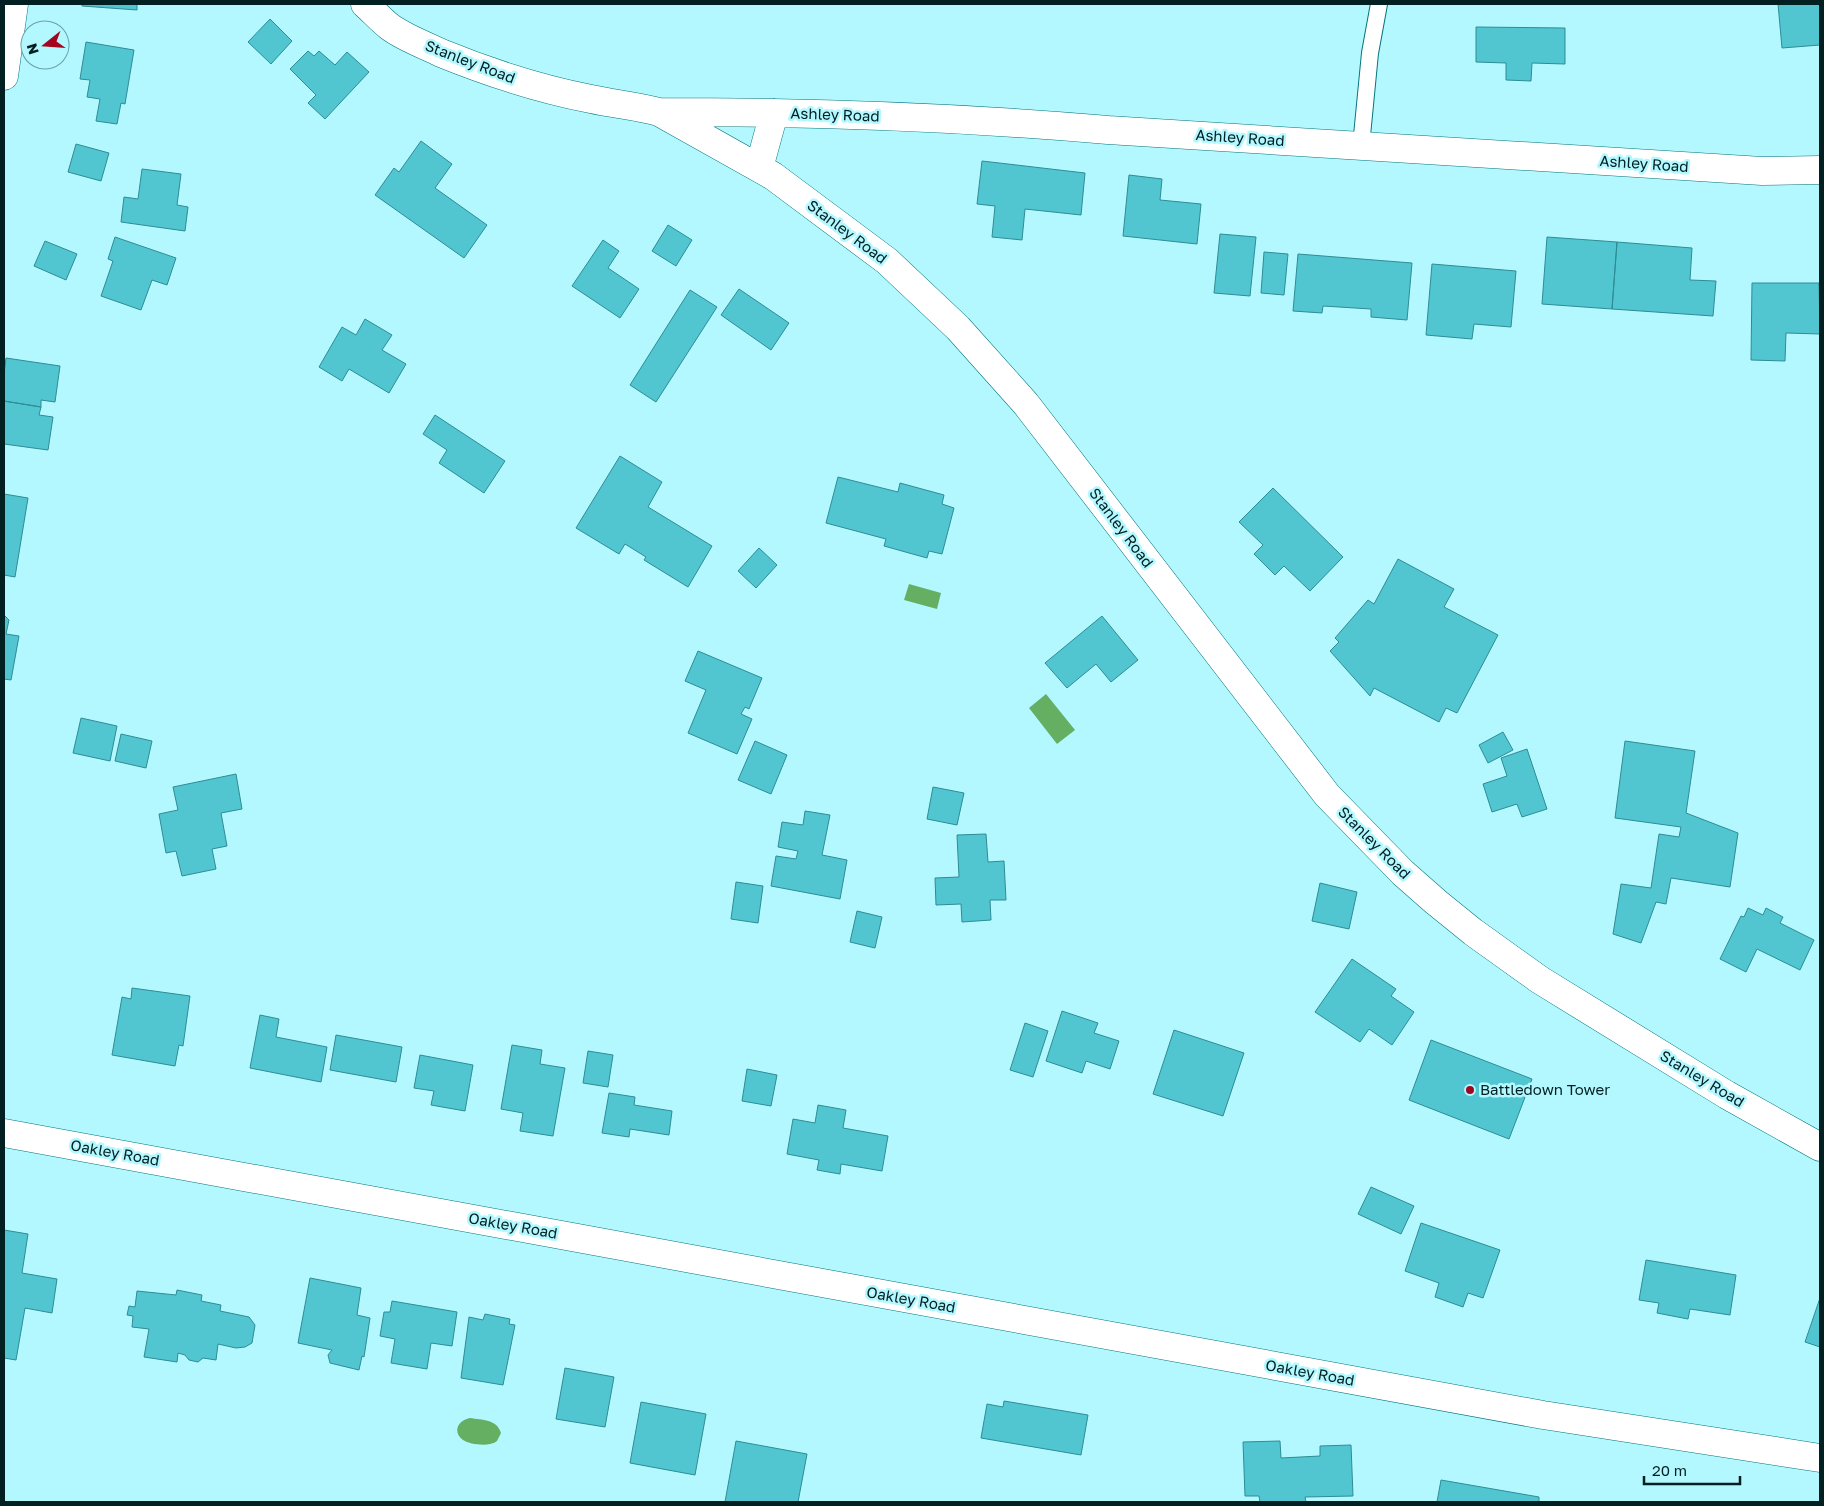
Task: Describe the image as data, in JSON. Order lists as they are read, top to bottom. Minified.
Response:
{"streets":{"street":["Stanley Road","Ashley Road","Oakley Road"]},"crossings":[["Stanley Road","Ashley Road"]],"places":["Battledown Tower"],"scale_bar":"20 m","north":"left"}
